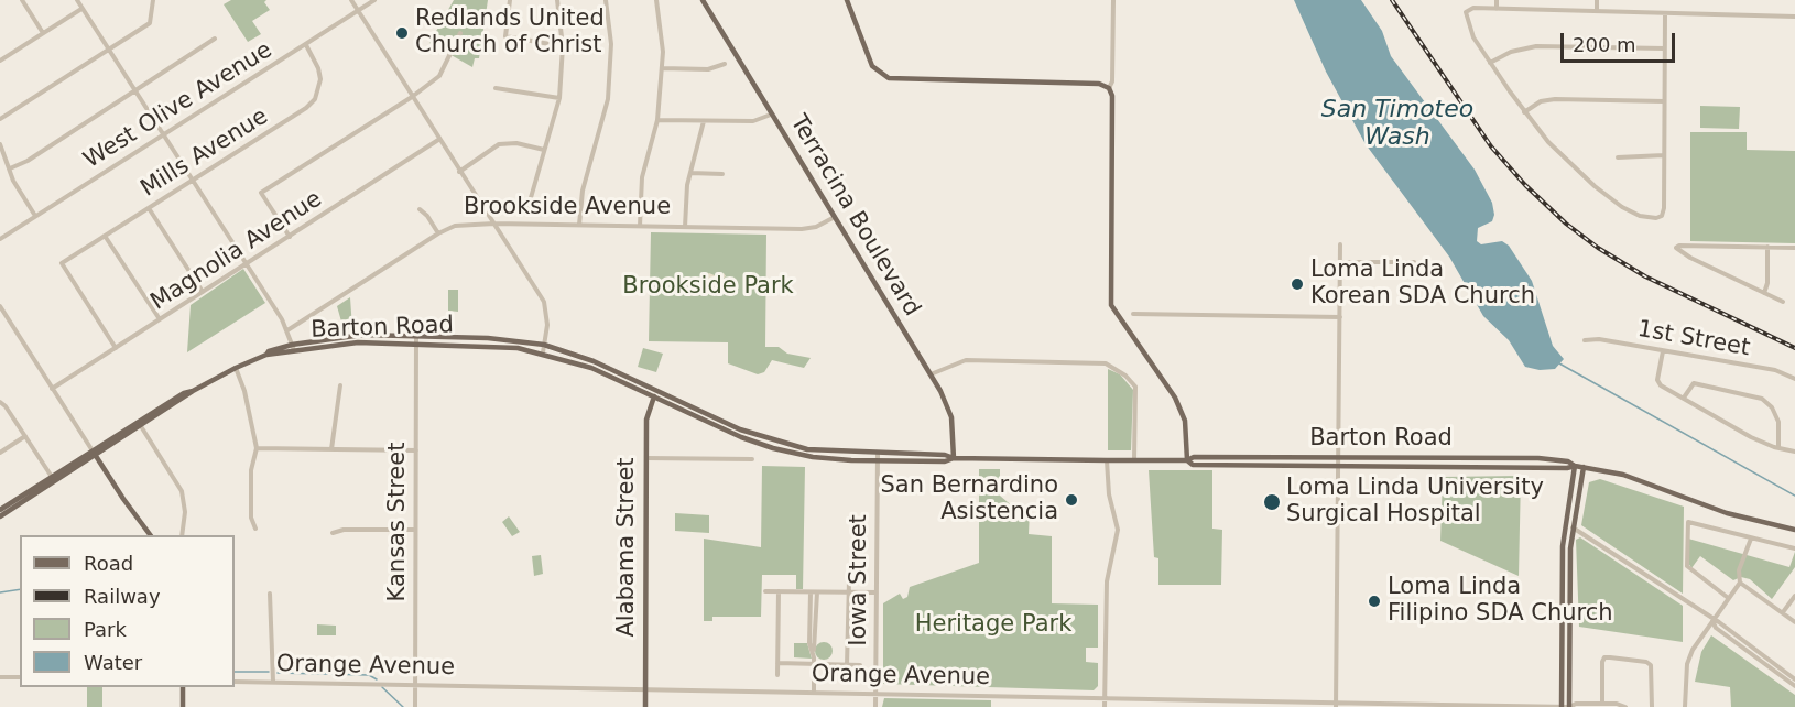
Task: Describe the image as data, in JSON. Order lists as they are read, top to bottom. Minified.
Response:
{"streets":{"main road":["Terracina Boulevard","Barton Road","Alabama Street"],"street":["West Olive Avenue","Mills Avenue","Brookside Avenue","Magnolia Avenue","1st Street","Kansas Street","Iowa Street","Orange Avenue"]},"crossings":[["West Olive Avenue","Mills Avenue"],["Mills Avenue","Magnolia Avenue"],["Brookside Avenue","Terracina Boulevard"],["Terracina Boulevard","Barton Road"],["Barton Road","Kansas Street"],["Barton Road","Alabama Street"],["Barton Road","Iowa Street"],["Kansas Street","Orange Avenue"],["Alabama Street","Orange Avenue"],["Iowa Street","Orange Avenue"]],"water":["San Timoteo Wash"],"parks":["Brookside Park","Heritage Park"],"places":["Redlands United Church of Christ","Loma Linda Korean SDA Church","San Bernardino Asistencia","Loma Linda University Surgical Hospital","Loma Linda Filipino SDA Church"],"legend":["Road","Railway","Park","Water"],"scale_bar":"200 m"}
